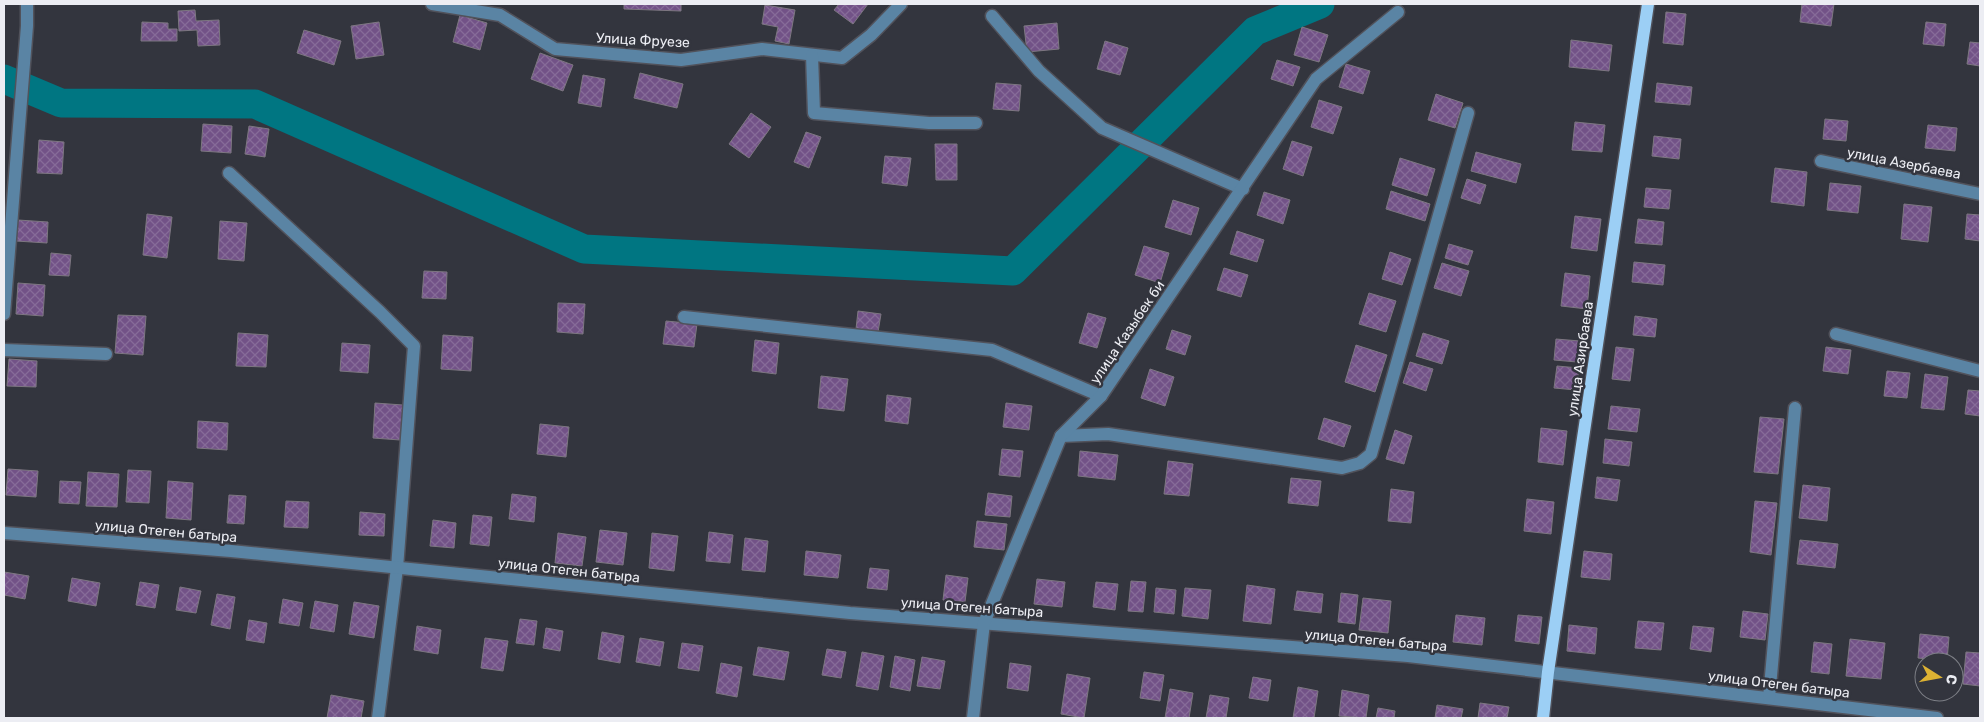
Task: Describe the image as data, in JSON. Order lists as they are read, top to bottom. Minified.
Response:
{"streets":{"main road":["улица Азирбаева"],"street":["Улица Фруезе","улица Азербаева","улица Казыбек би","улица Отеген батыра"]},"crossings":[["улица Казыбек би","улица Отеген батыра"],["улица Азирбаева","улица Отеген батыра"]],"north":"right"}
